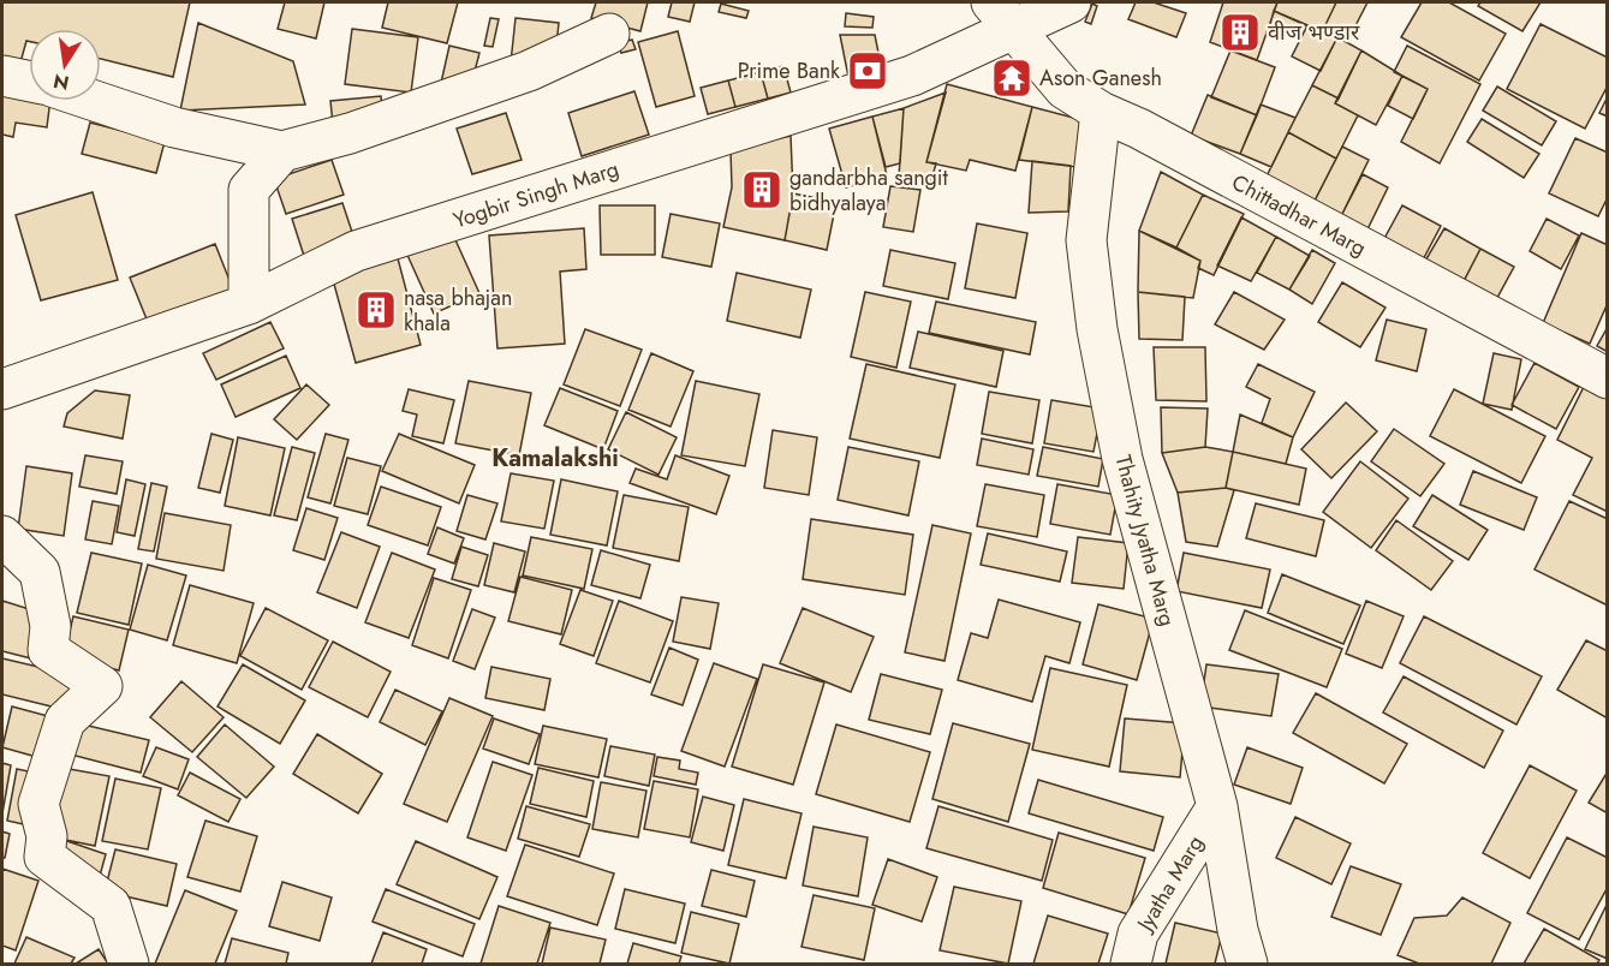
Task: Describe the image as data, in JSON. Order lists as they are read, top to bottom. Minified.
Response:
{"streets":{"street":["Yogbir Singh Marg","Chittadhar Marg","Thahity Jyatha Marg","Jyatha Marg"]},"crossings":[["Yogbir Singh Marg","Chittadhar Marg"],["Chittadhar Marg","Thahity Jyatha Marg"],["Thahity Jyatha Marg","Jyatha Marg"]],"districts":["Kamalakshi"],"places":{"building":["वीज भण्डार","gandarbha sangit bidhyalaya","nasa bhajan khala"],"bank":["Prime Bank"],"temple":["Ason Ganesh"]},"north":"bottom"}
